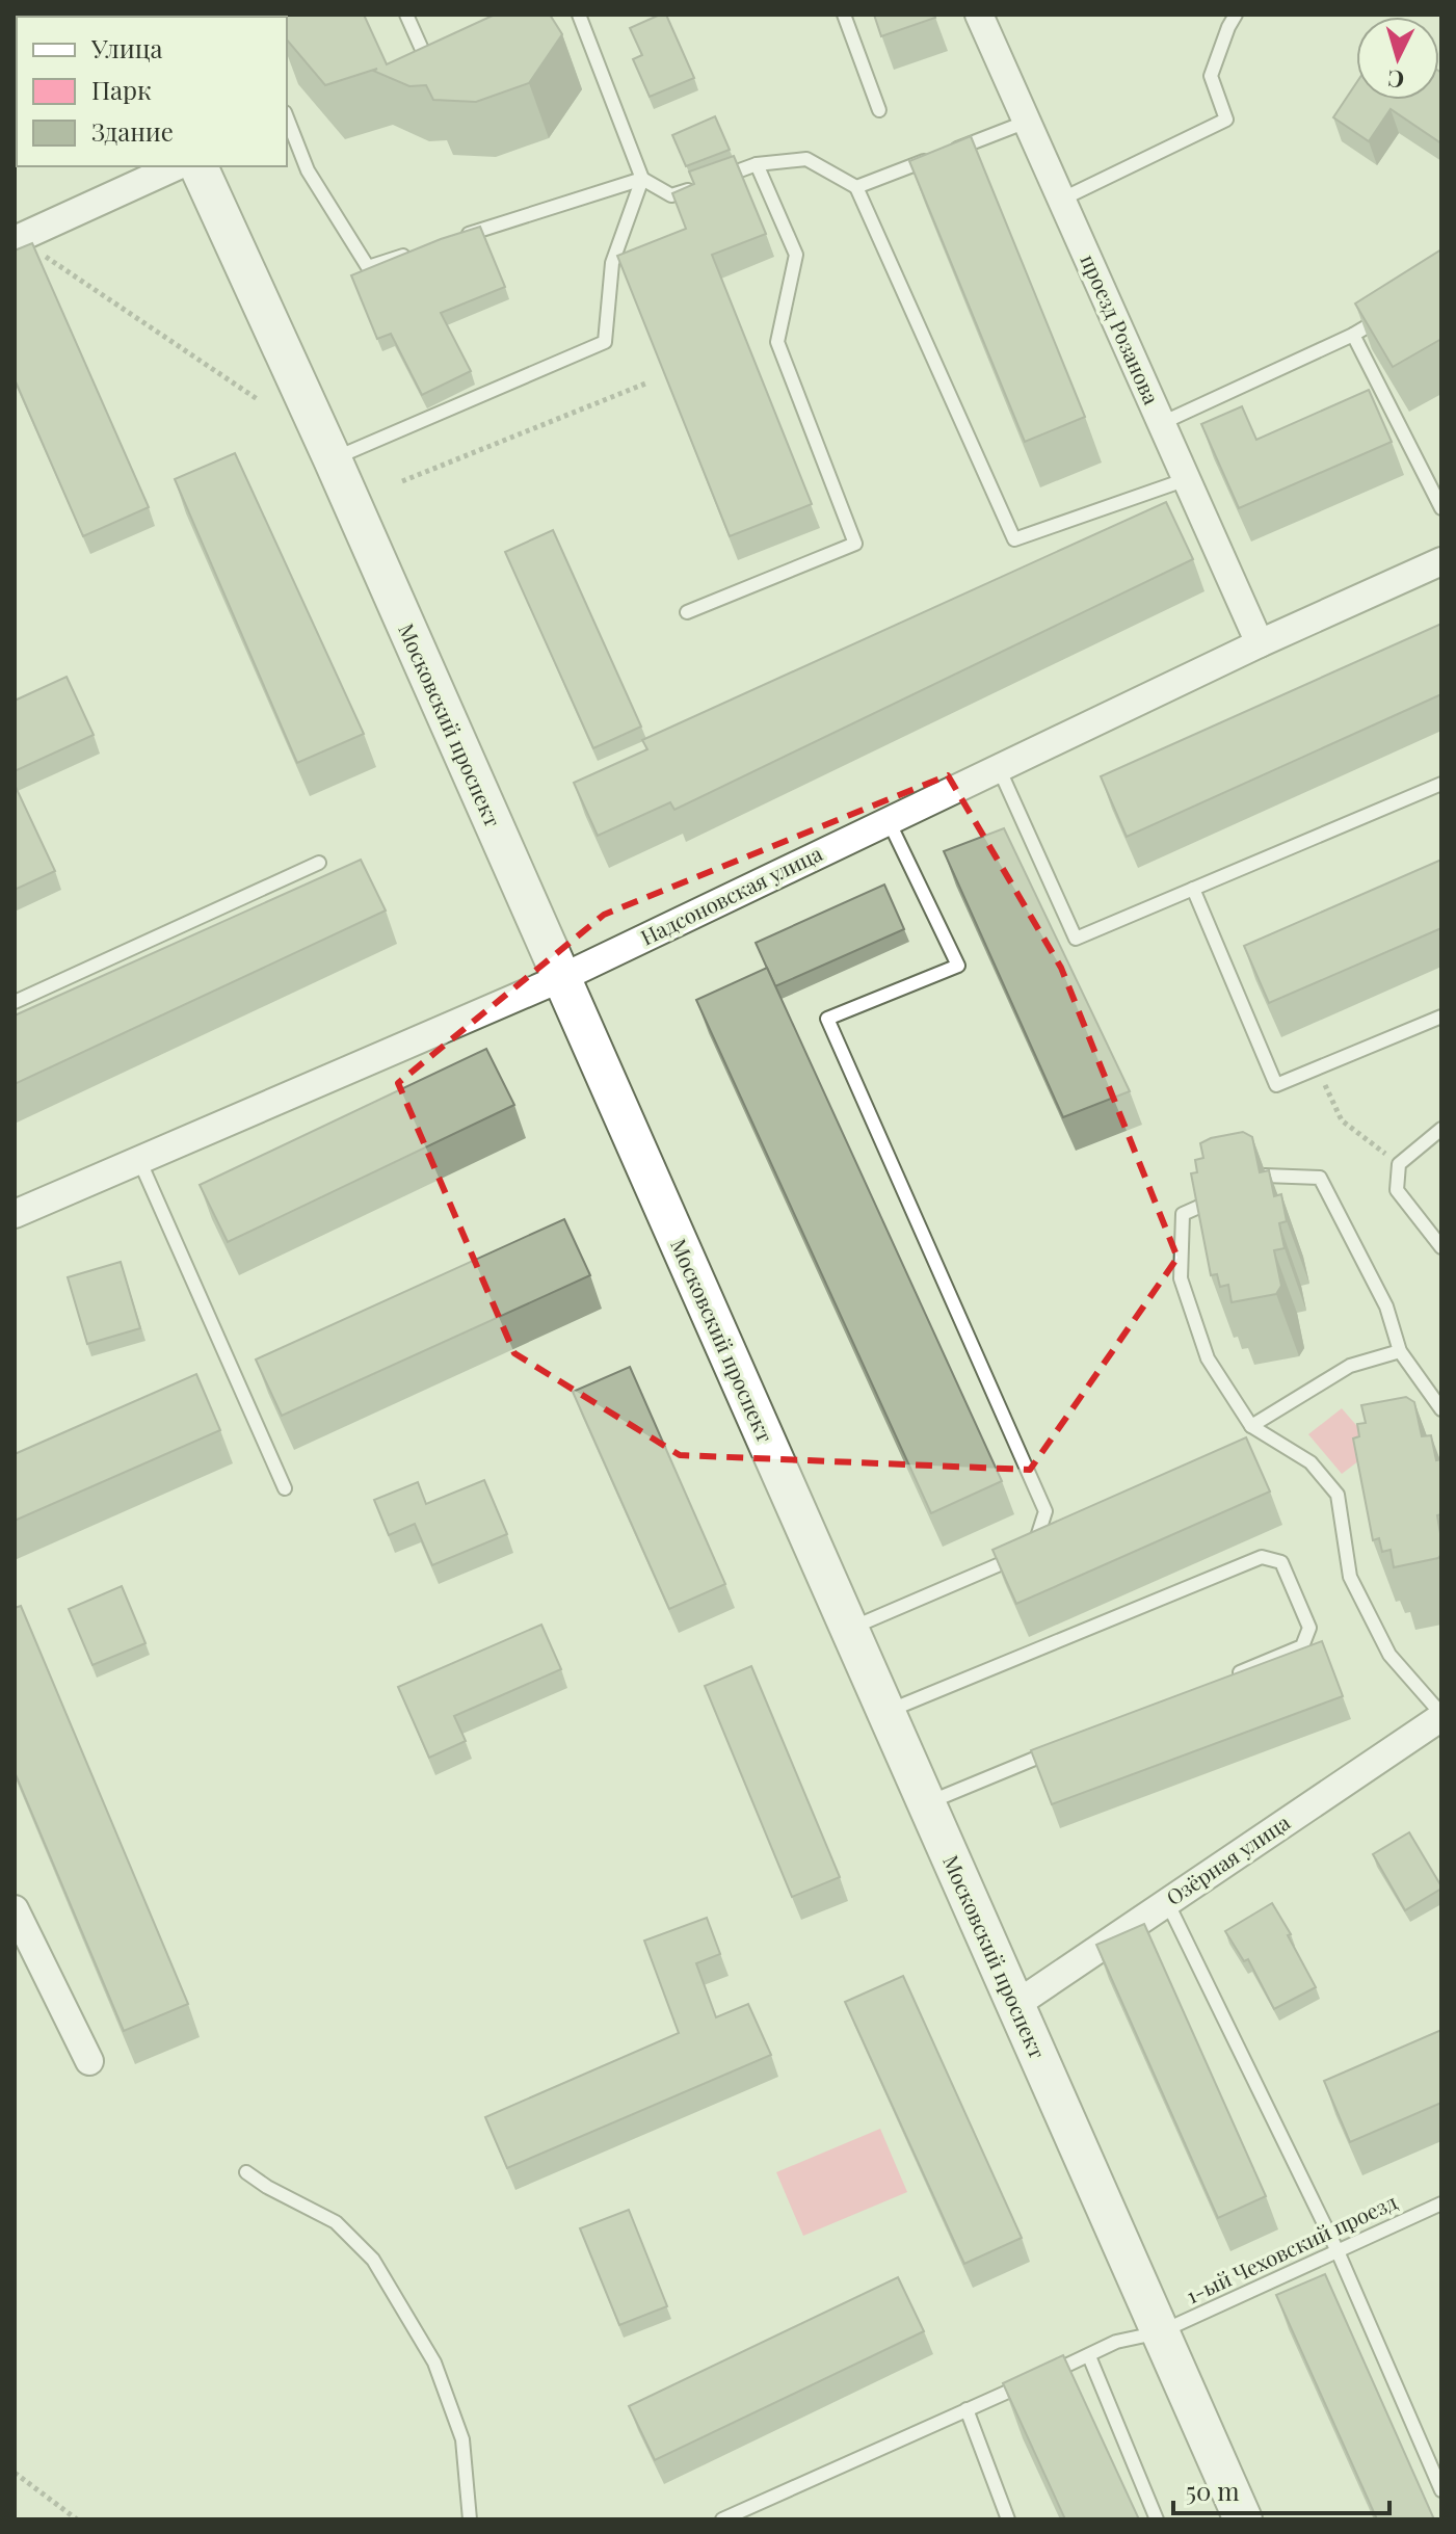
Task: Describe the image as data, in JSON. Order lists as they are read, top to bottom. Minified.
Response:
{"streets":{"main road":["Московский проспект"],"street":["проезд Розанова","Надсоновская улица","Озёрная улица"],"lane":["1-ый Чеховский проезд"]},"crossings":[["проезд Розанова","Надсоновская улица"],["Московский проспект","Надсоновская улица"],["Московский проспект","Озёрная улица"],["Московский проспект","1-ый Чеховский проезд"]],"legend":["Улица","Парк","Здание"],"scale_bar":"50 m","north":"bottom"}
